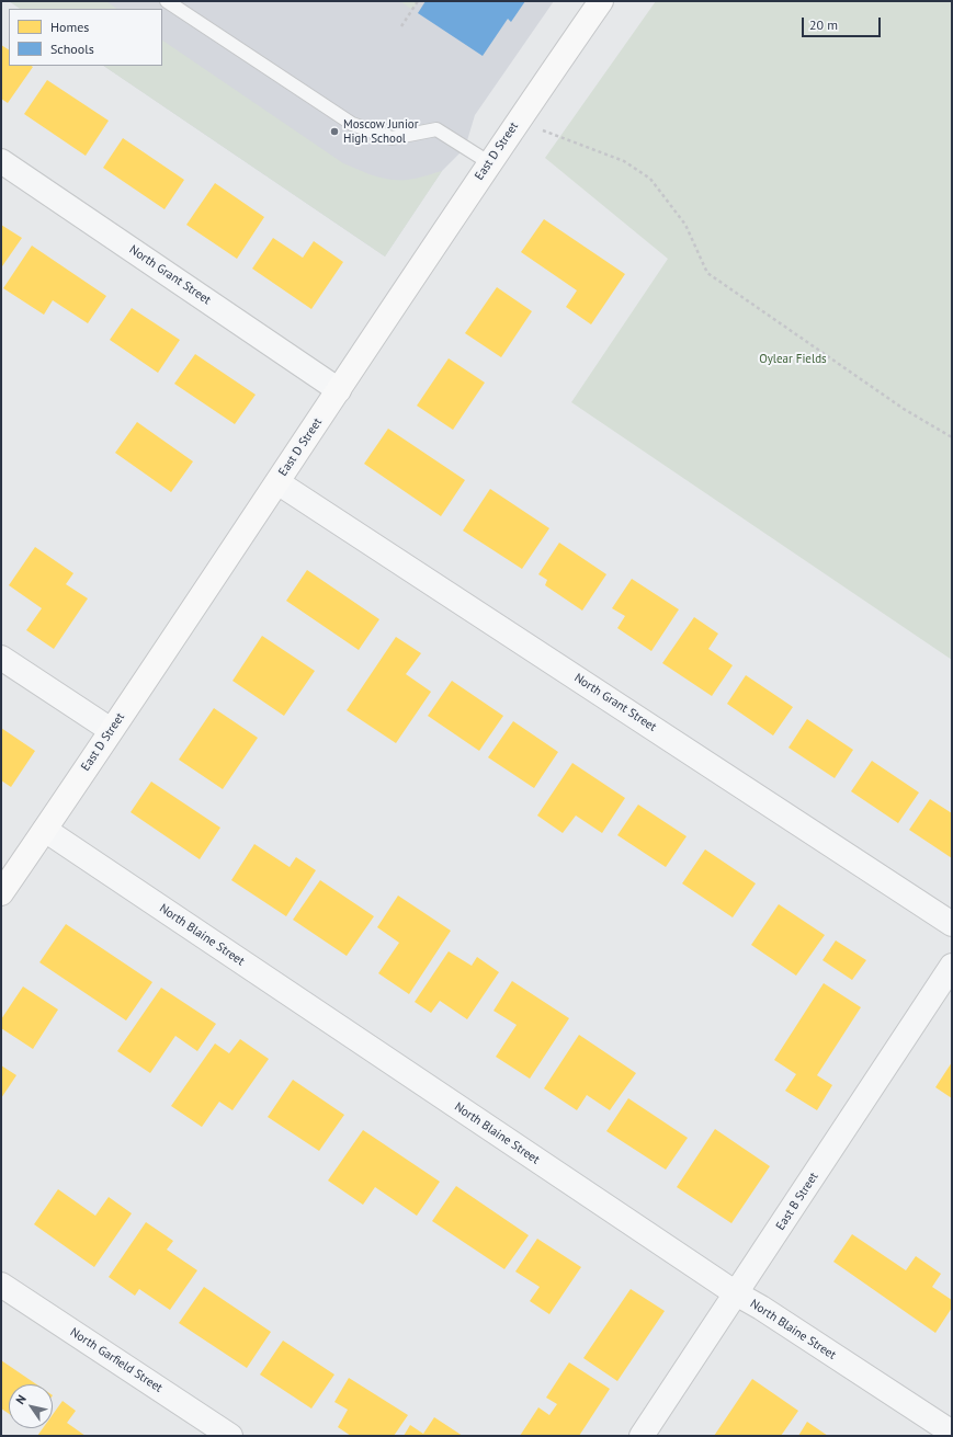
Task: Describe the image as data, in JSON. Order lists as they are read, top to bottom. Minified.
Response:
{"streets":{"street":["East D Street","North Grant Street","North Blaine Street","East B Street","North Garfield Street"]},"crossings":[["East D Street","North Grant Street"],["East D Street","North Blaine Street"],["North Blaine Street","East B Street"]],"parks":["Oylear Fields"],"places":["Moscow Junior High School"],"legend":["Homes","Schools"],"scale_bar":"20 m","north":"top left"}
